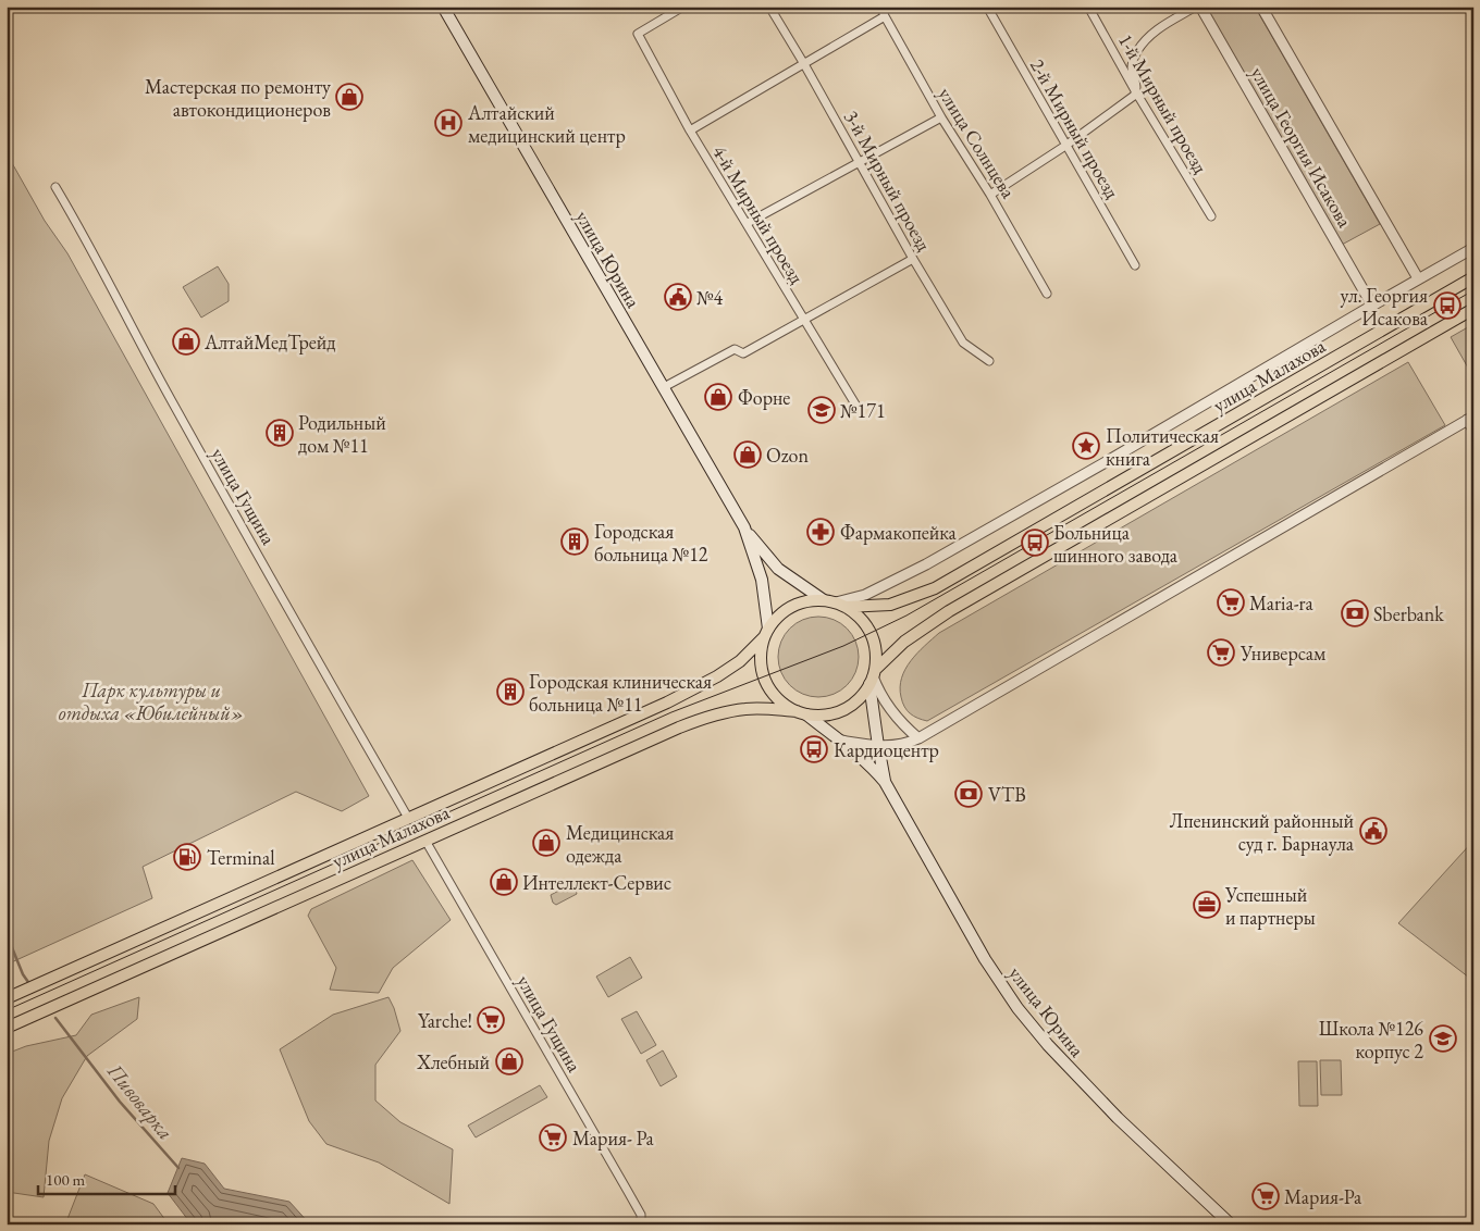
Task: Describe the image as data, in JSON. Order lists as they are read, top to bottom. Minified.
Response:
{"streets":{"main road":["улица Юрина","улица Малахова"],"street":["1-й Мирный проезд","2-й Мирный проезд","улица Солнцева","улица Георгия Исакова","3-й Мирный проезд","4-й Мирный проезд","улица Гущина"]},"crossings":[["улица Юрина","улица Малахова"],["улица Малахова","улица Гущина"]],"water":["Пивоварка"],"parks":["Парк культуры и отдыха «Юбилейный»"],"places":{"shop":["Мастерская по ремонту автокондиционеров","АлтайМедТрейд","Форне","Ozon","Медицинская одежда","Интеллект-Сервис","Хлебный"],"hospital":["Алтайский медицинский центр"],"public building":["№4","Лпенинский районный суд г. Барнаула"],"bus stop":["ул. Георгия Исакова","Больница шинного завода","Кардиоцентр"],"school or university":["№171","Школа №126 корпус 2"],"building":["Родильный дом №11","Городская больница №12","Городская клиническая больница №11"],"place":["Политическая книга"],"pharmacy":["Фармакопейка"],"supermarket":["Maria-ra","Универсам","Yarche!","Мария- Ра","Мария-Ра"],"bank":["Sberbank","VTB"],"fuel station":["Terminal"],"office":["Успешный и партнеры"]},"scale_bar":"100 m"}
